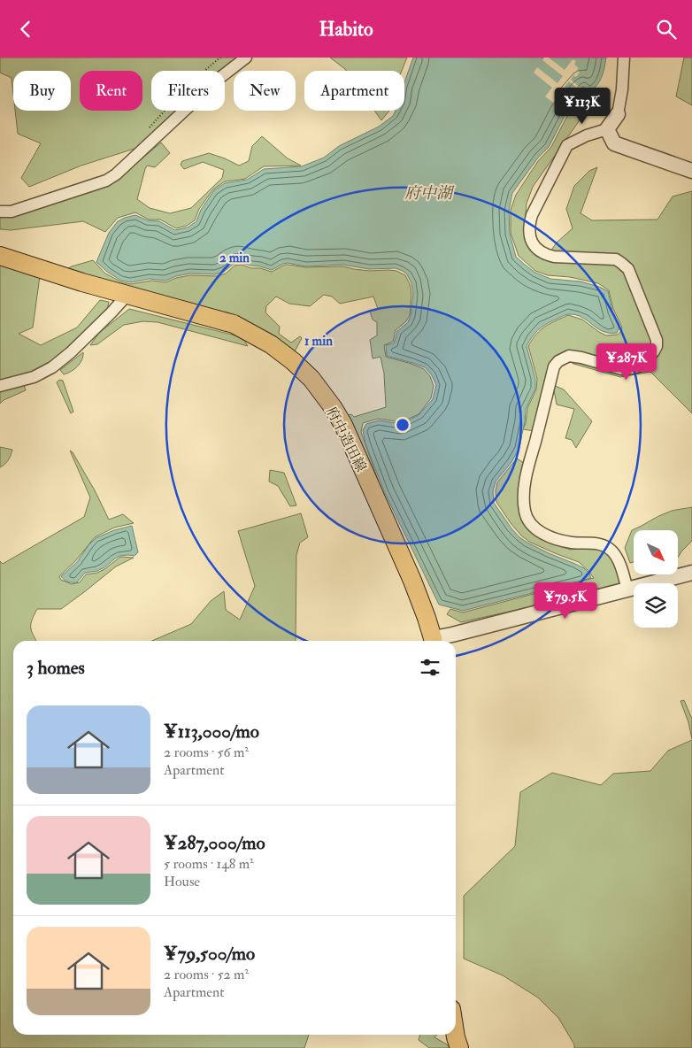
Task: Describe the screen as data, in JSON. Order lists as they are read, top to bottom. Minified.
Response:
{"streets":{"main road":["府中造田線"]},"water":["府中湖"],"north":"bottom right","page":{"header":"Habito","chip":["Buy","Rent","Filters","New","Apartment"],"price":["¥113K","¥287K","¥79.5K"],"heading":"3 homes","list":[{"name":"¥113,000/mo","note":"2 rooms · 56 m² · Apartment"},{"name":"¥287,000/mo","note":"5 rooms · 148 m² · House"},{"name":"¥79,500/mo","note":"2 rooms · 52 m² · Apartment"}]},"rings":["2 min","1 min"]}
